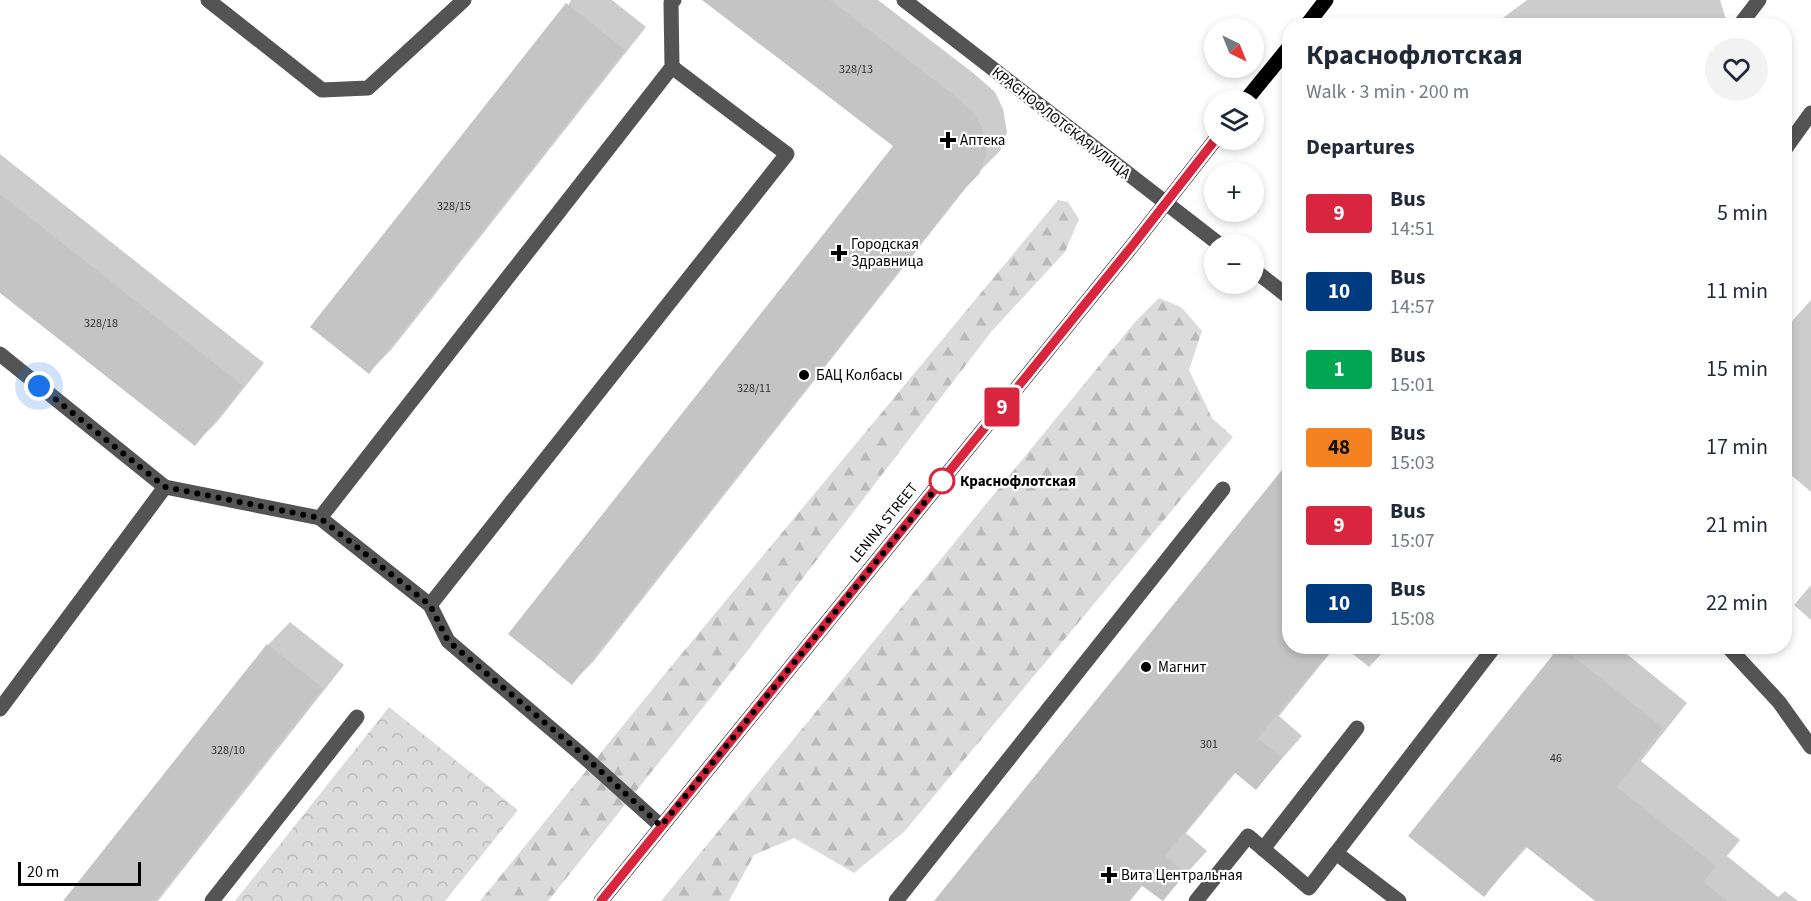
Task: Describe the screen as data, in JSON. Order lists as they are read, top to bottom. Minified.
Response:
{"streets":{"main road":["LENINA STREET"],"street":["КРАСНОФЛОТСКАЯ УЛИЦА"]},"crossings":[["КРАСНОФЛОТСКАЯ УЛИЦА","LENINA STREET"]],"places":{"health":["Аптека","Городская Здравница","Вита Центральная"],"other":["БАЦ Колбасы","Краснофлотская","Магнит"]},"lines":["bus line 9"],"house_numbers":["328/13","328/15","328/18","328/11","301","328/10","46"],"scale_bar":"20 m","north":"bottom right","page":{"on_map":"9","map_buttons":["+","−"],"heading":[["Краснофлотская","Walk · 3 min · 200 m"],"Departures"],"list":[{"mark":"9","name":"Bus","note":"14:51","value":"5 min"},{"mark":"10","name":"Bus","note":"14:57","value":"11 min"},{"mark":"1","name":"Bus","note":"15:01","value":"15 min"},{"mark":"48","name":"Bus","note":"15:03","value":"17 min"},{"mark":"9","name":"Bus","note":"15:07","value":"21 min"},{"mark":"10","name":"Bus","note":"15:08","value":"22 min"}],"scale":"20 m"}}
